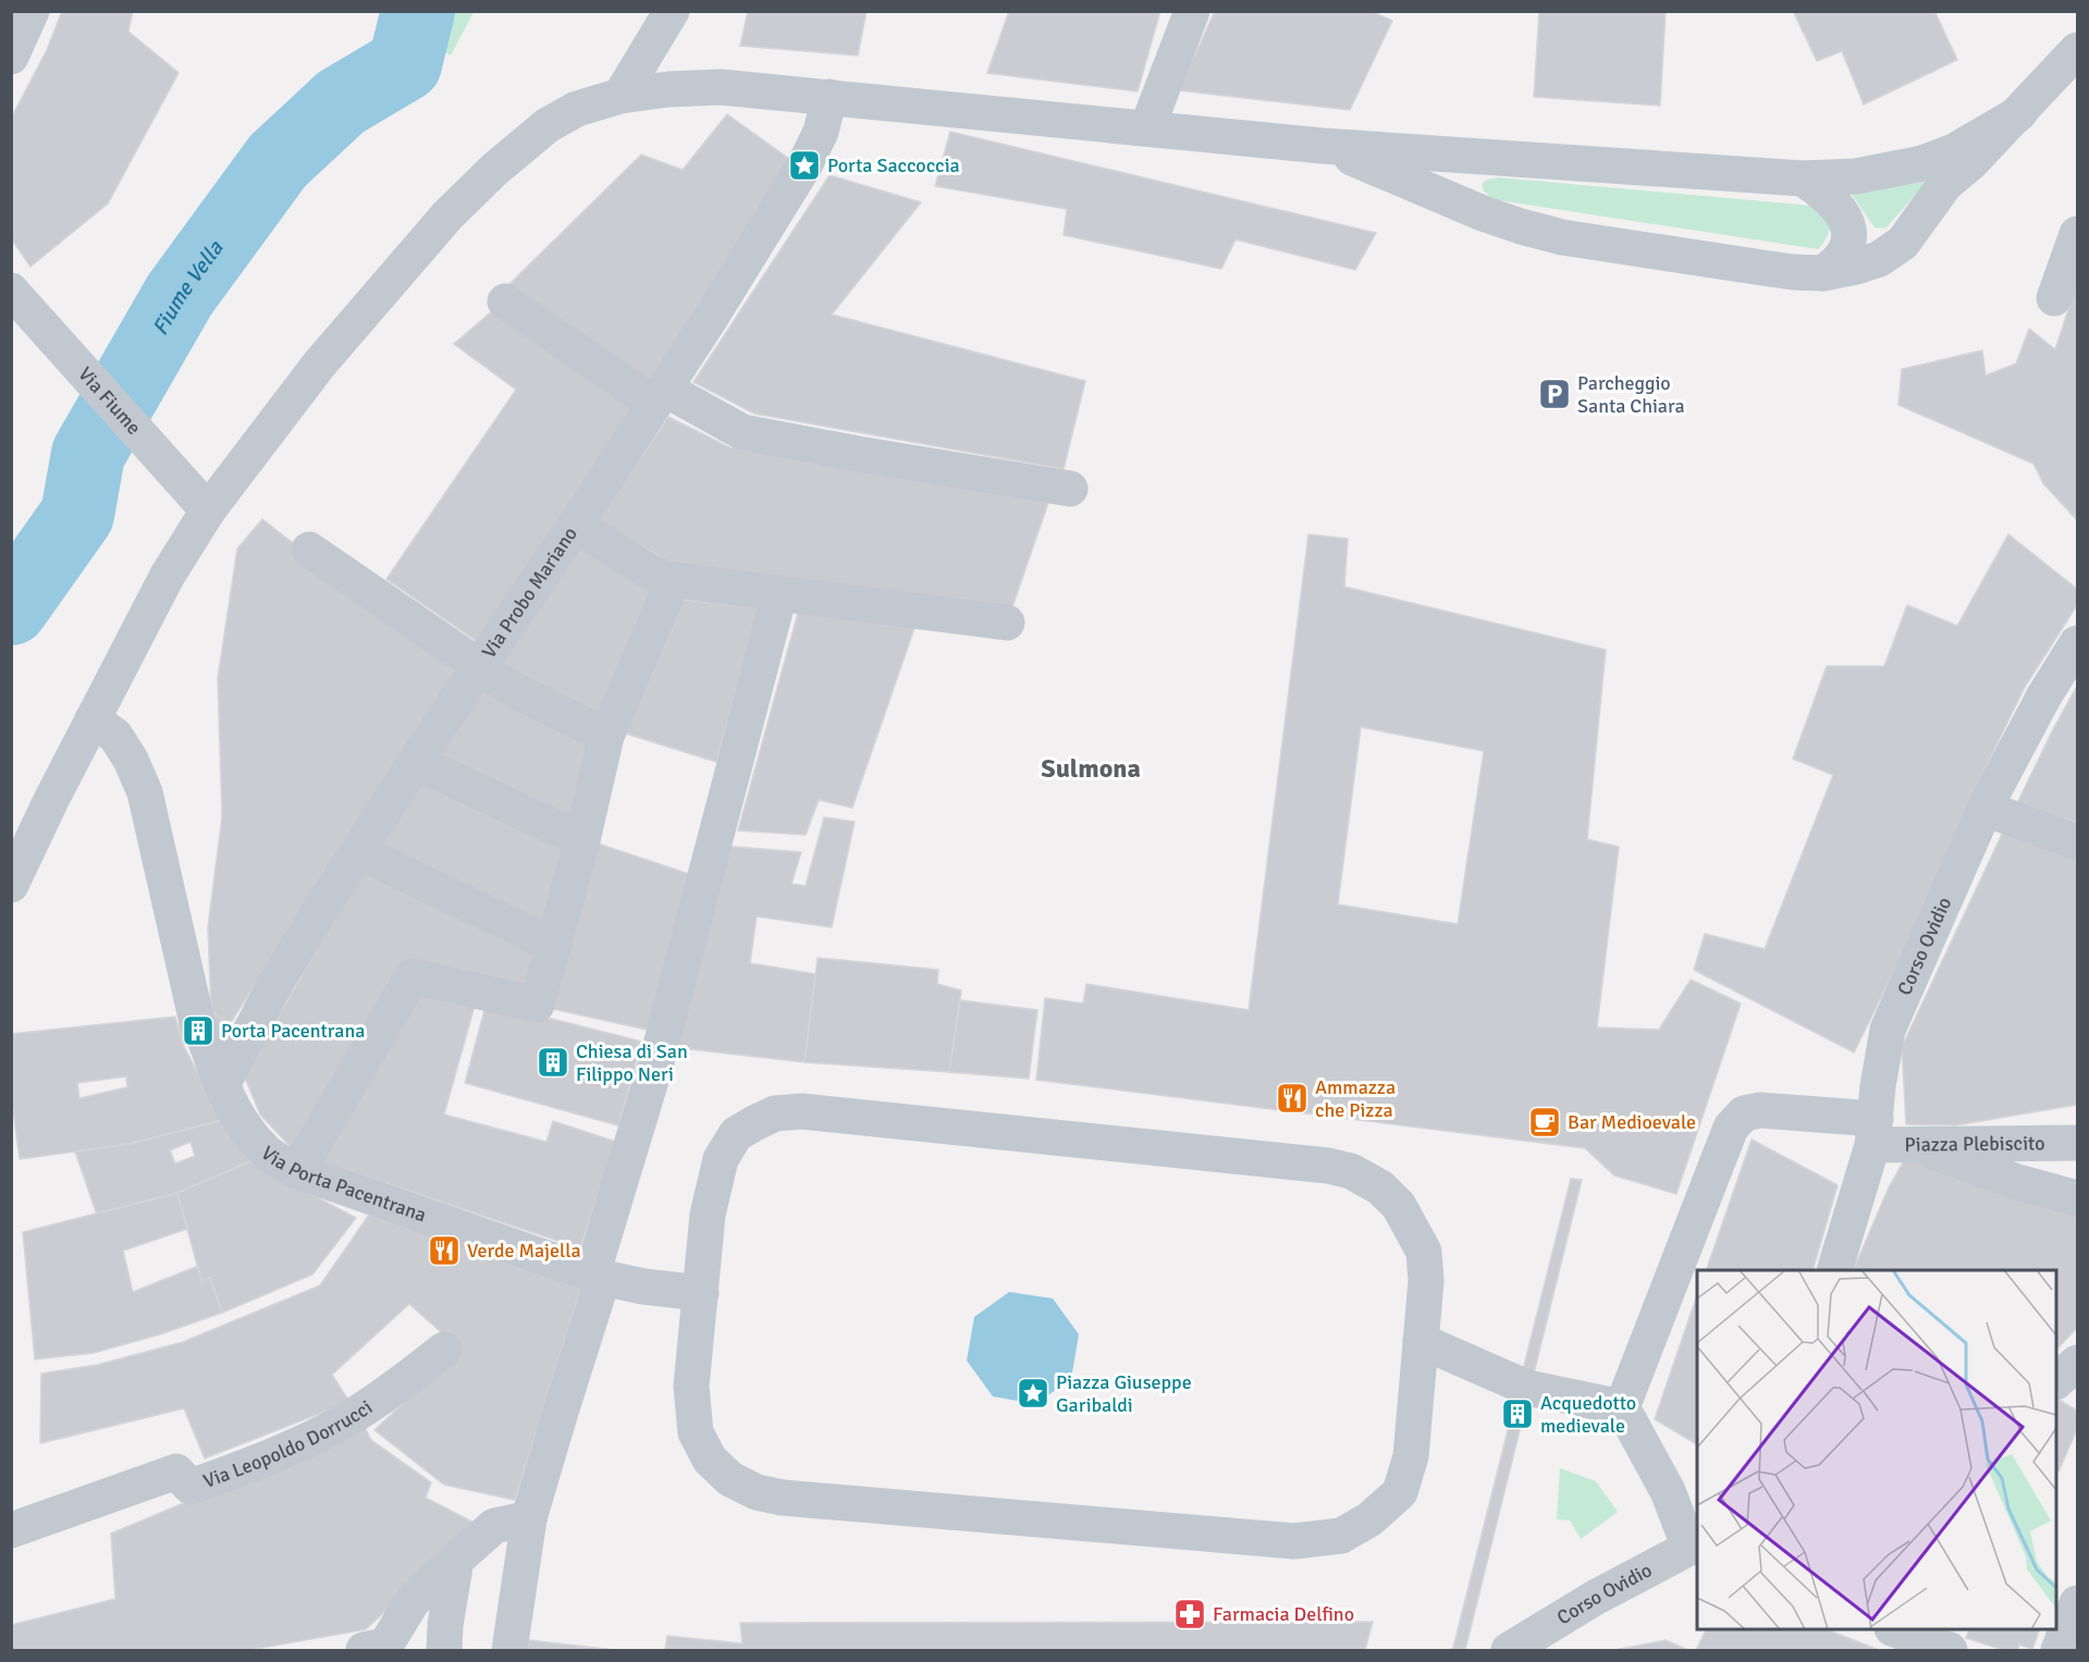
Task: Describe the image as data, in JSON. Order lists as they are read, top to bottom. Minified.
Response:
{"streets":{"street":["Via Fiume","Via Probo Mariano","Corso Ovidio","Piazza Plebiscito","Via Porta Pacentrana","Via Leopoldo Dorrucci"]},"crossings":[["Via Probo Mariano","Via Porta Pacentrana"],["Corso Ovidio","Piazza Plebiscito"]],"districts":["Sulmona"],"water":["Fiume Vella"],"places":{"place":["Porta Saccoccia","Piazza Giuseppe Garibaldi"],"parking":["Parcheggio Santa Chiara"],"building":["Porta Pacentrana","Chiesa di San Filippo Neri","Acquedotto medievale"],"restaurant":["Ammazza che Pizza","Verde Majella"],"cafe":["Bar Medioevale"],"pharmacy":["Farmacia Delfino"]}}
